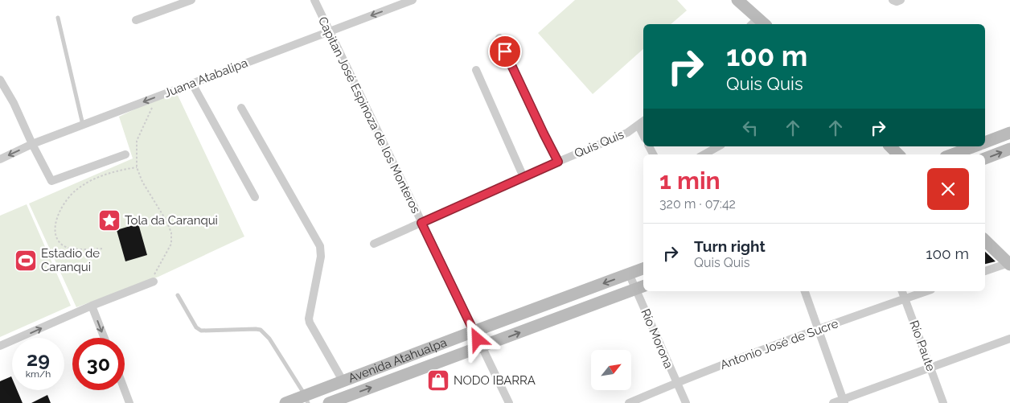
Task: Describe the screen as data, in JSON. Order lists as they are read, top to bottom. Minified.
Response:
{"streets":{"main road":["Avenida Atahualpa"],"street":["Juana Atabalipa","Capitan José Espinoza de los Monteros","Quis Quis","Río Morona","Antonio José de Sucre","Río Paute"]},"crossings":[["Juana Atabalipa","Capitan José Espinoza de los Monteros"],["Capitan José Espinoza de los Monteros","Quis Quis"],["Capitan José Espinoza de los Monteros","Avenida Atahualpa"],["Río Morona","Antonio José de Sucre"],["Río Morona","Avenida Atahualpa"],["Antonio José de Sucre","Río Paute"]],"one_way":["Juana Atabalipa"],"places":{"place":["Tola da Caranqui"],"sports":["Estadio de Caranqui"],"shop":["NODO IBARRA"]},"north":"top right","page":{"turn":["100 m","Quis Quis"],"heading":["1 min","320 m · 07:42"],"list":[{"name":"Turn right","note":"Quis Quis","value":"100 m"}],"speed":"29 km/h","limit":"30"}}
